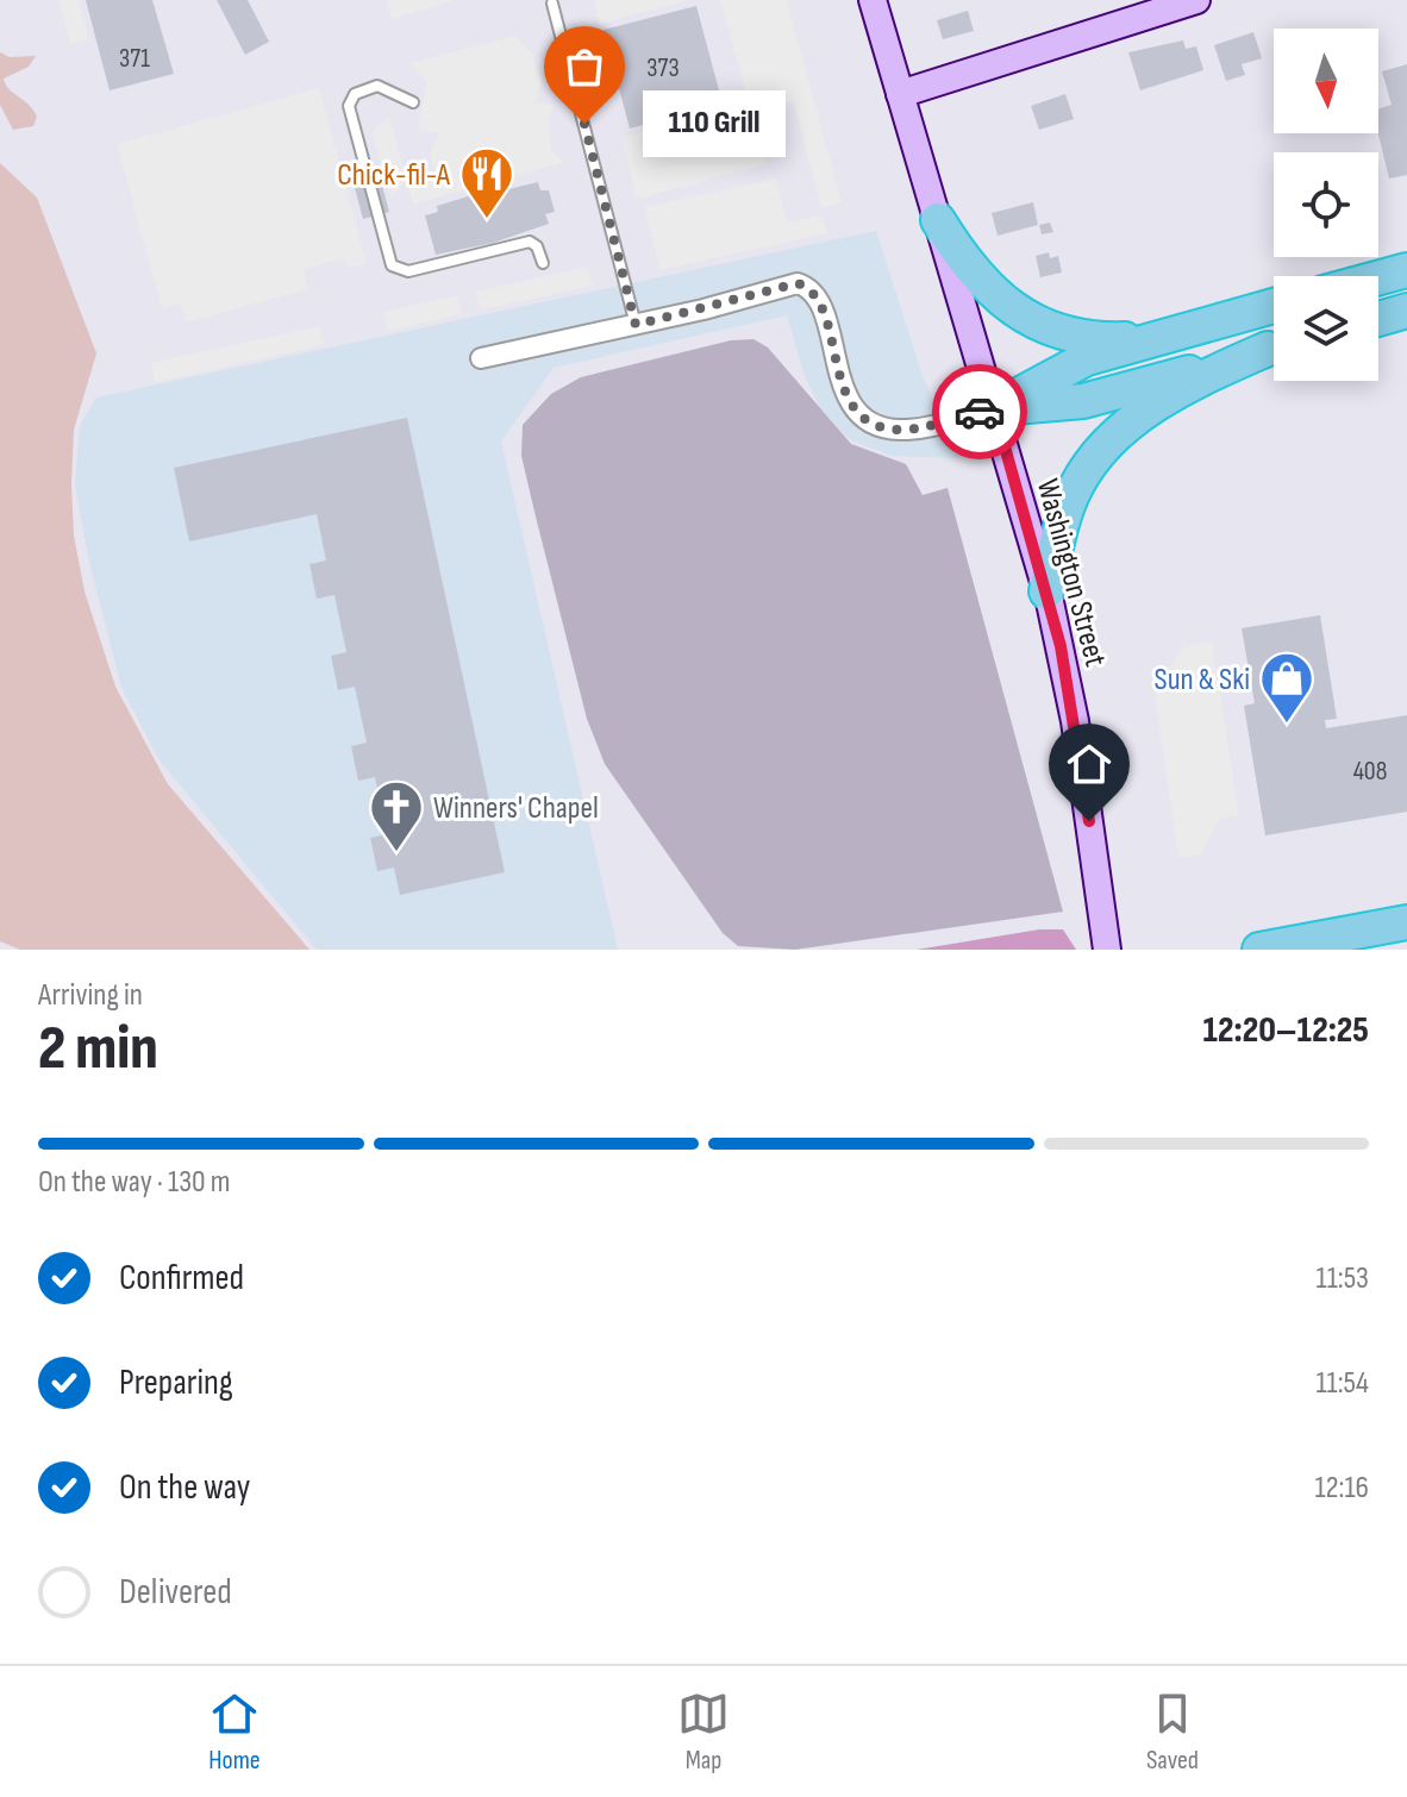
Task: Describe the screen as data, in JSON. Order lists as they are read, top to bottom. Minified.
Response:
{"streets":{"main road":["Washington Street"]},"places":{"other":["110 Grill"],"restaurant":["Chick-fil-A"],"shop":["Sun & Ski"],"church":["Winners' Chapel"]},"house_numbers":["371","373","408"],"north":"bottom","page":{"bubble":"110 Grill","heading":["2 min","Arriving in","12:20–12:25"],"bar":"On the way · 130 m","list":[["Confirmed","11:53"],["Preparing","11:54"],["On the way","12:16"],"Delivered"],"tabs":["Home","Map","Saved"]}}
